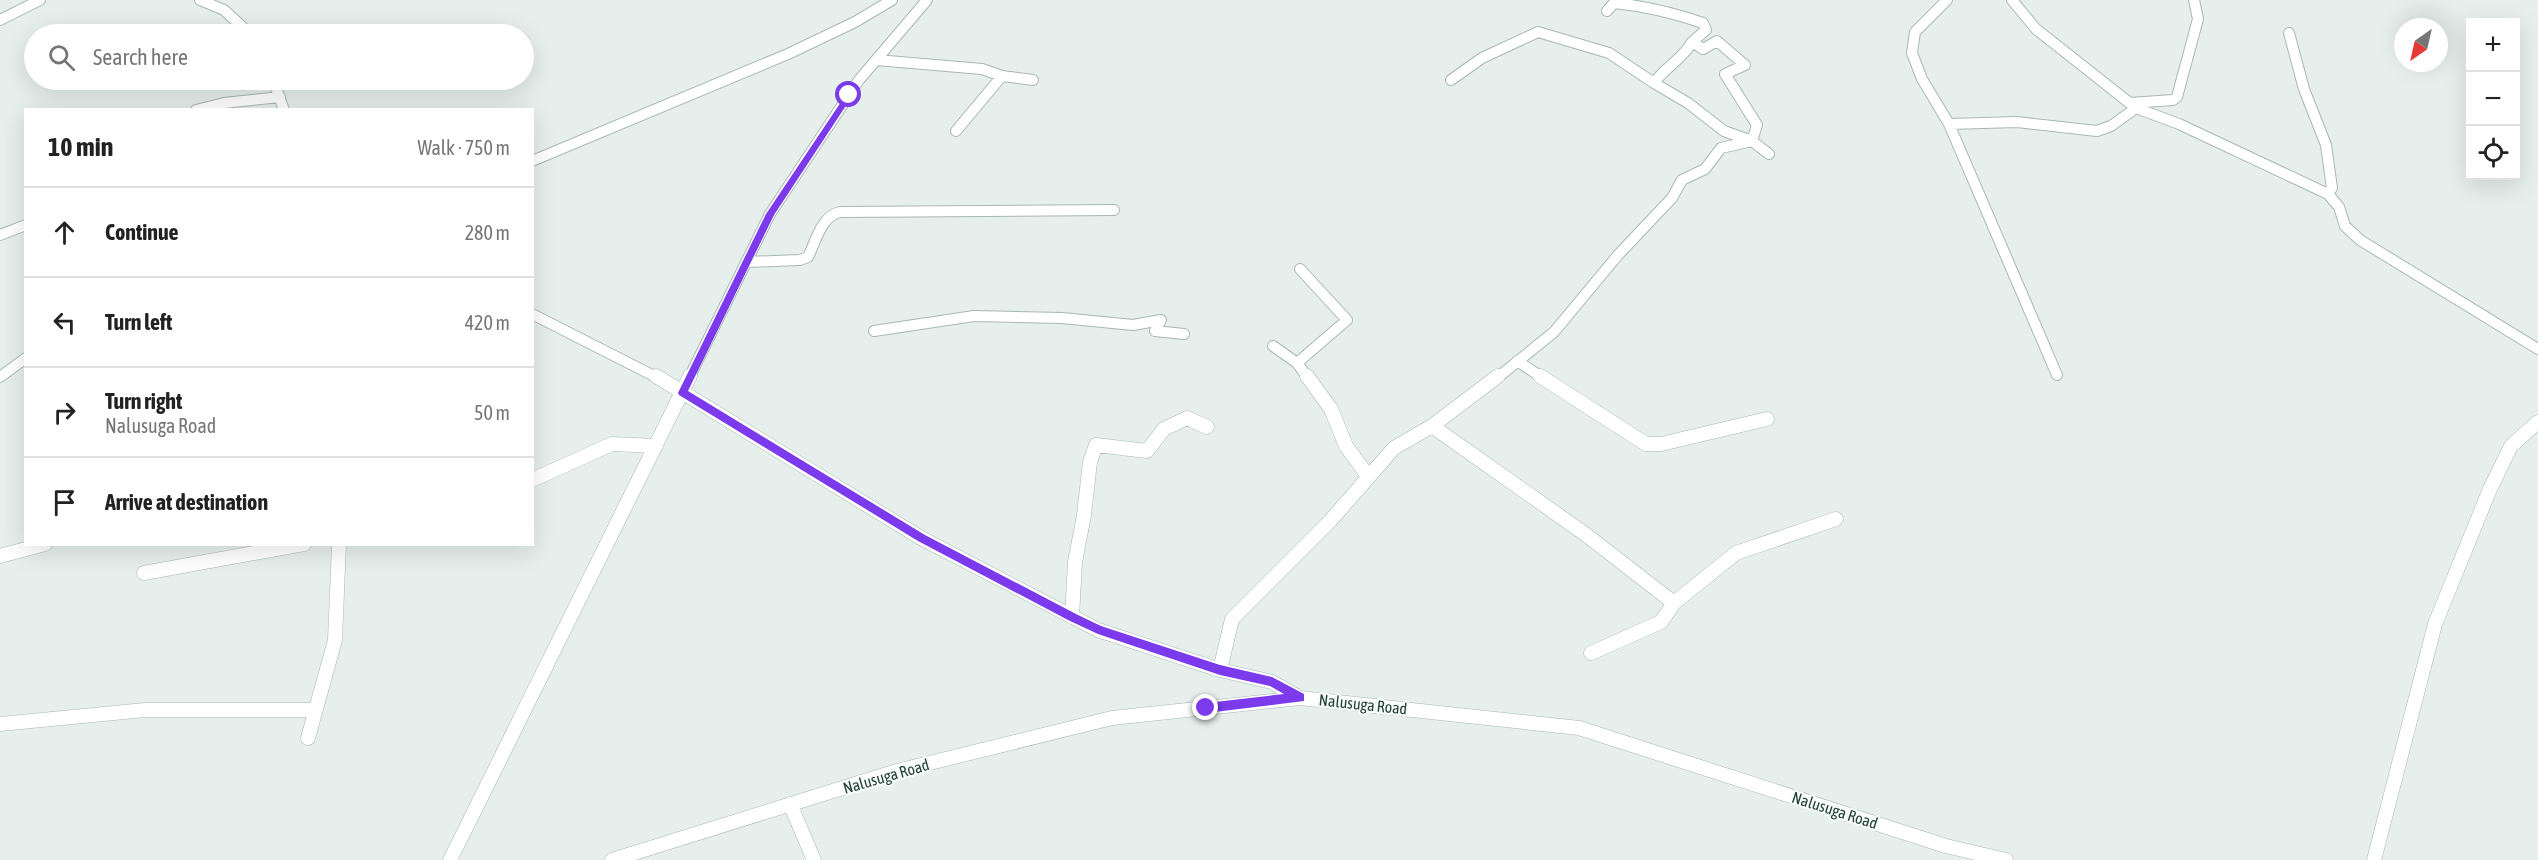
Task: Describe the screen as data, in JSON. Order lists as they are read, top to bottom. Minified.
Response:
{"streets":{"street":["Nalusuga Road"]},"north":"bottom left","page":{"map_buttons":["+","−"],"search":"Search here","heading":["10 min","Walk · 750 m"],"list":[["Continue","280 m"],["Turn left","420 m"],["Turn right","Nalusuga Road","50 m"],"Arrive at destination"]}}
